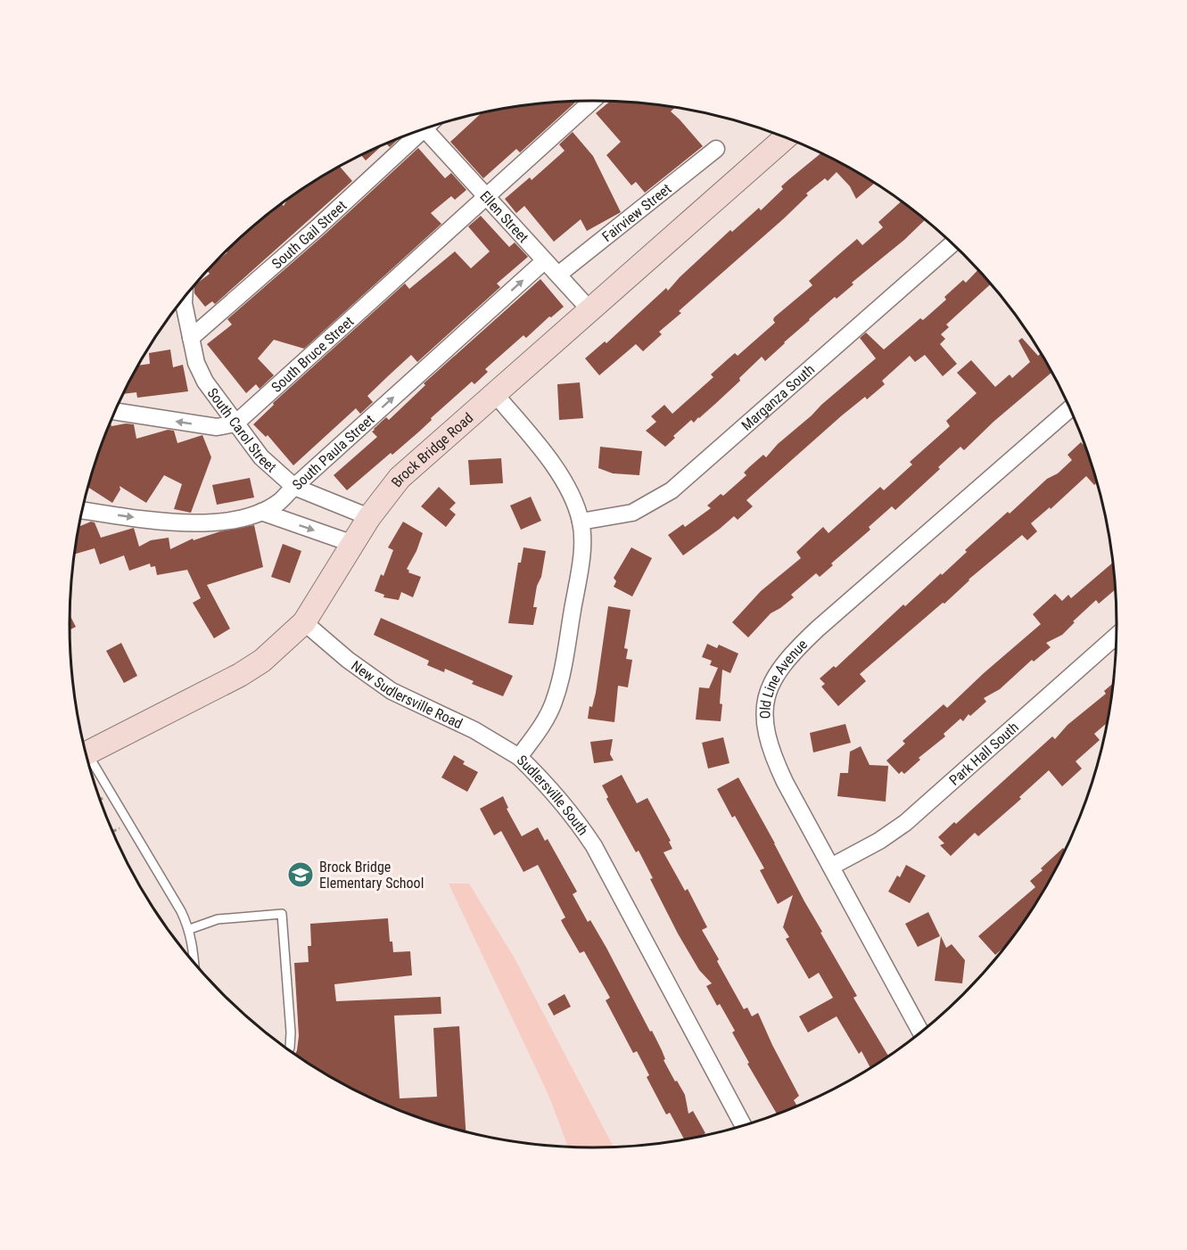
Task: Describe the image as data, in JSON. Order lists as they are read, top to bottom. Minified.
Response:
{"streets":{"street":["Fairview Street","Ellen Street","South Gail Street","South Bruce Street","Marganza South","South Carol Street","Brock Bridge Road","South Paula Street","Old Line Avenue","New Sudlersville Road","Park Hall South","Sudlersville South"]},"crossings":[["Fairview Street","Ellen Street"],["Ellen Street","South Bruce Street"],["Ellen Street","Brock Bridge Road"],["Ellen Street","South Paula Street"],["South Gail Street","South Carol Street"],["South Bruce Street","South Carol Street"],["Marganza South","Sudlersville South"],["South Carol Street","Brock Bridge Road"],["South Carol Street","South Paula Street"],["Brock Bridge Road","New Sudlersville Road"],["Brock Bridge Road","Sudlersville South"],["Old Line Avenue","Park Hall South"],["New Sudlersville Road","Sudlersville South"]],"one_way":["South Paula Street"],"places":{"school or university":["Brock Bridge Elementary School"]}}
